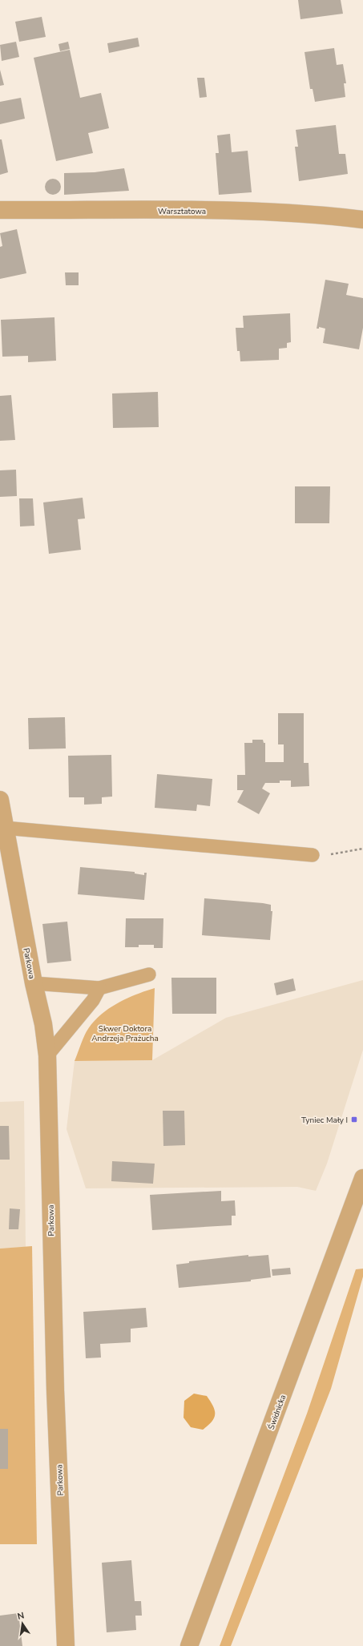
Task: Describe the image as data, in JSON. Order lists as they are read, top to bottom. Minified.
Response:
{"streets":{"street":["Warsztatowa","Parkowa","Świdnicka"]},"parks":["Skwer Doktora Andrzeja Prażucha"],"places":{"transit":["Tyniec Mały I"]},"north":"top"}
